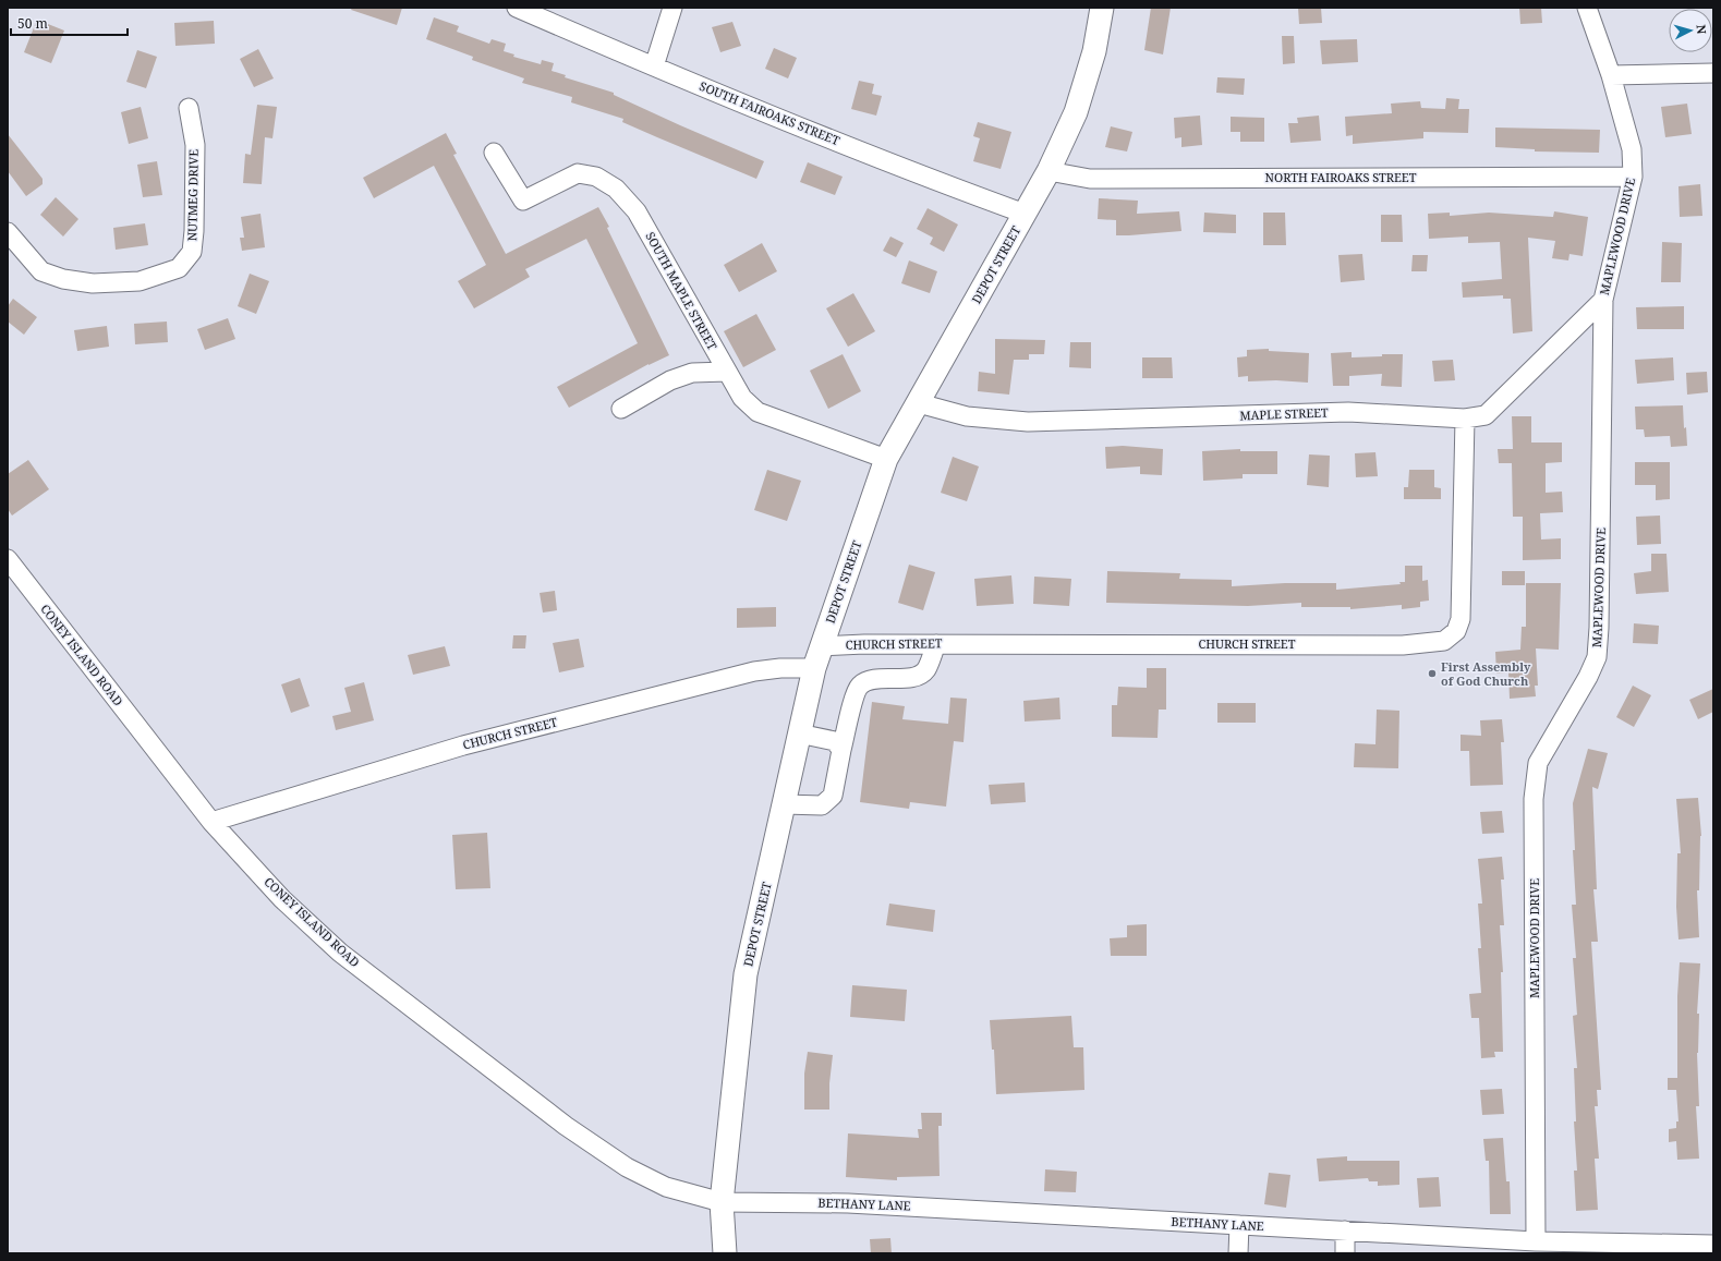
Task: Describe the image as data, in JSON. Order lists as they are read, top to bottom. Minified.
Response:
{"streets":{"main road":["DEPOT STREET"],"street":["SOUTH FAIROAKS STREET","NORTH FAIROAKS STREET","NUTMEG DRIVE","MAPLEWOOD DRIVE","SOUTH MAPLE STREET","MAPLE STREET","CHURCH STREET","CONEY ISLAND ROAD","BETHANY LANE"]},"crossings":[["SOUTH FAIROAKS STREET","DEPOT STREET"],["NORTH FAIROAKS STREET","MAPLEWOOD DRIVE"],["NORTH FAIROAKS STREET","DEPOT STREET"],["MAPLEWOOD DRIVE","MAPLE STREET"],["MAPLEWOOD DRIVE","BETHANY LANE"],["DEPOT STREET","SOUTH MAPLE STREET"],["DEPOT STREET","MAPLE STREET"],["DEPOT STREET","CHURCH STREET"],["DEPOT STREET","CONEY ISLAND ROAD"],["DEPOT STREET","BETHANY LANE"],["MAPLE STREET","CHURCH STREET"],["CHURCH STREET","CONEY ISLAND ROAD"],["CONEY ISLAND ROAD","BETHANY LANE"]],"places":["First Assembly of God Church"],"scale_bar":"50 m","north":"right"}
